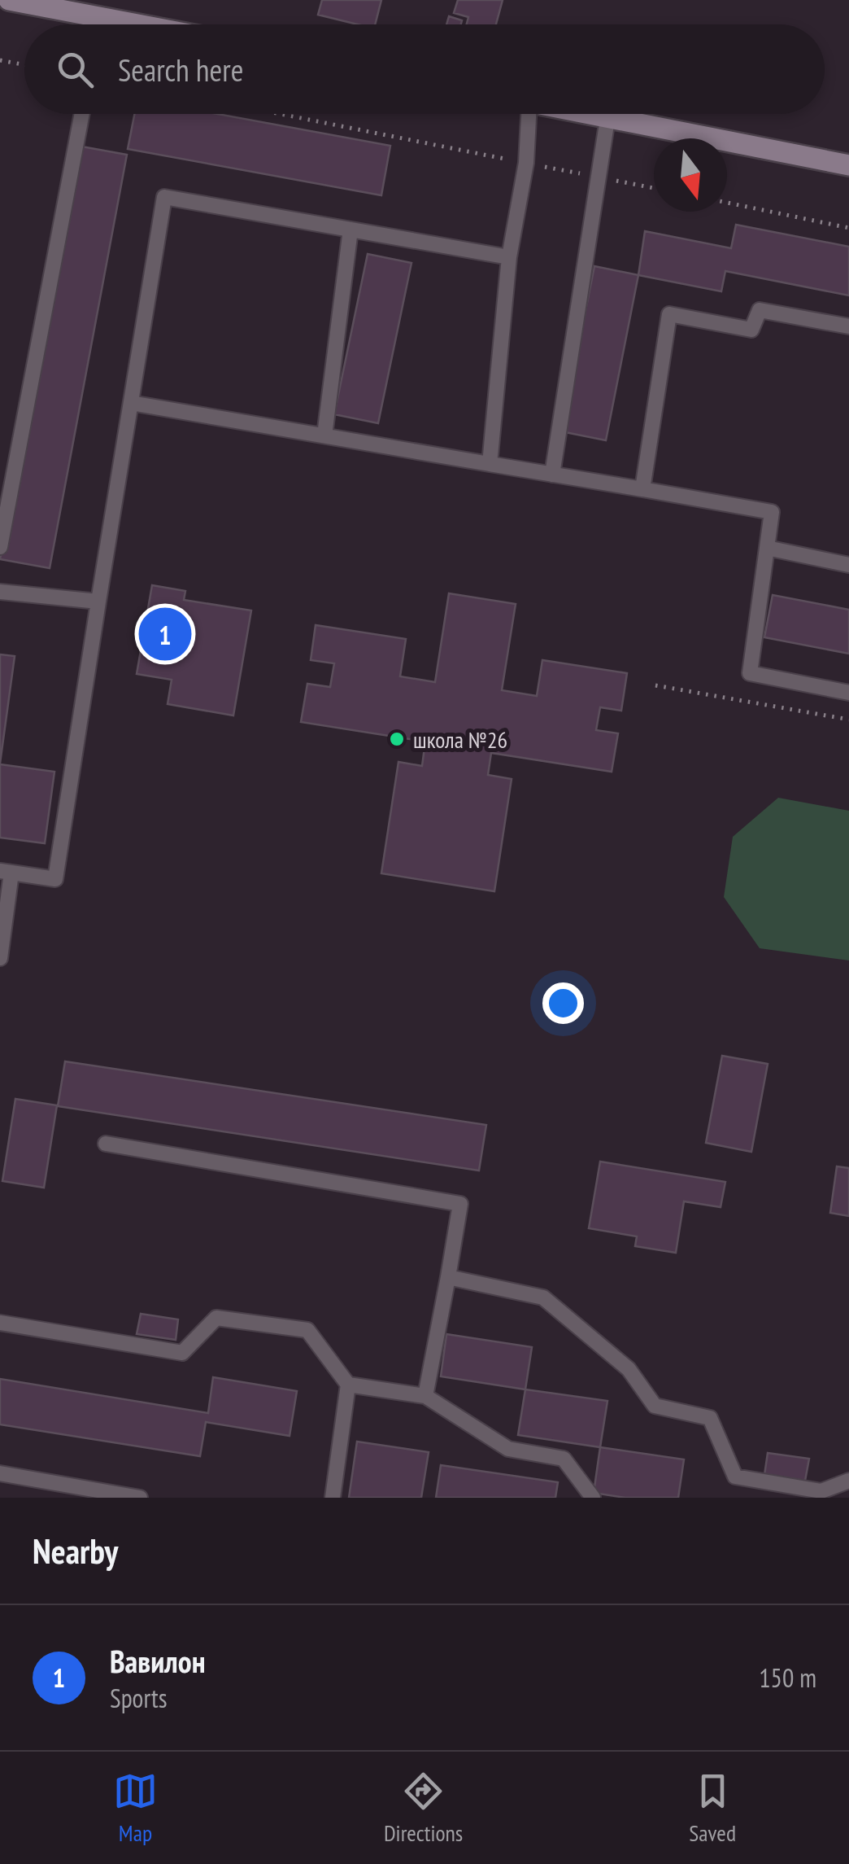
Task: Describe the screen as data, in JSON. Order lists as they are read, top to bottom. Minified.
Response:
{"places":["школа №26"],"north":"bottom","page":{"search":"Search here","pins":"1","heading":"Nearby","list":[{"mark":"1","name":"Вавилон","note":"Sports","value":"150 m"}],"nav":["Map","Directions","Saved"]}}
